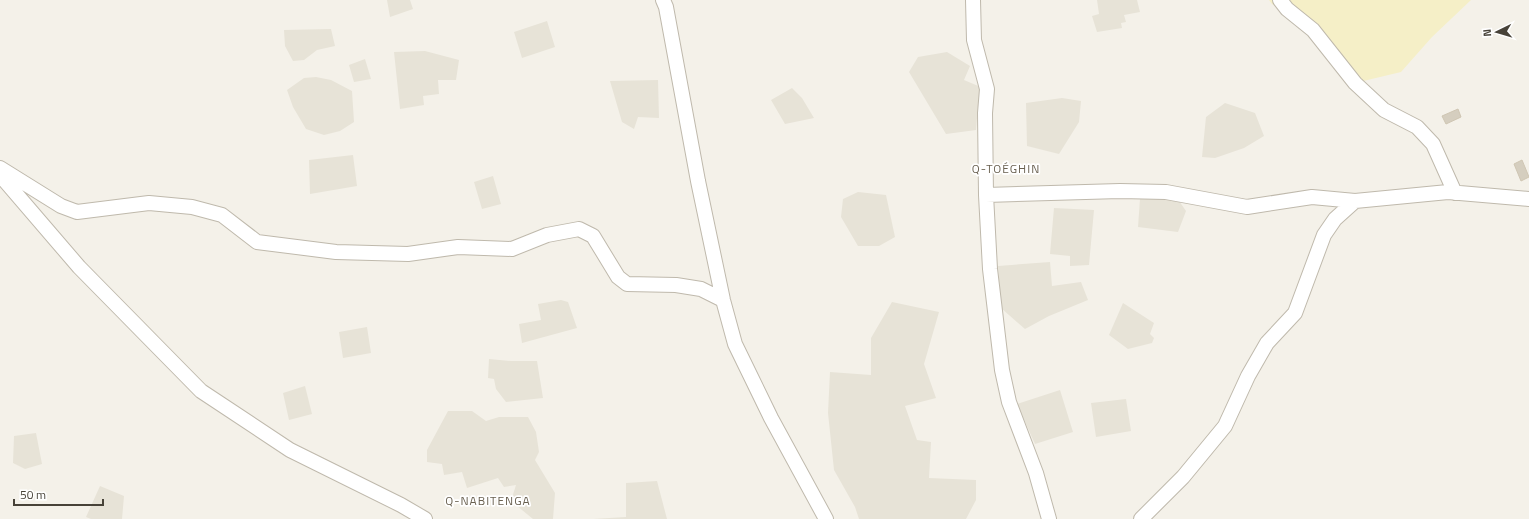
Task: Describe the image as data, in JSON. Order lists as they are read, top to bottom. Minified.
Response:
{"districts":["Q-TOÉGHIN","Q-NABITENGA"],"scale_bar":"50 m","north":"left"}
